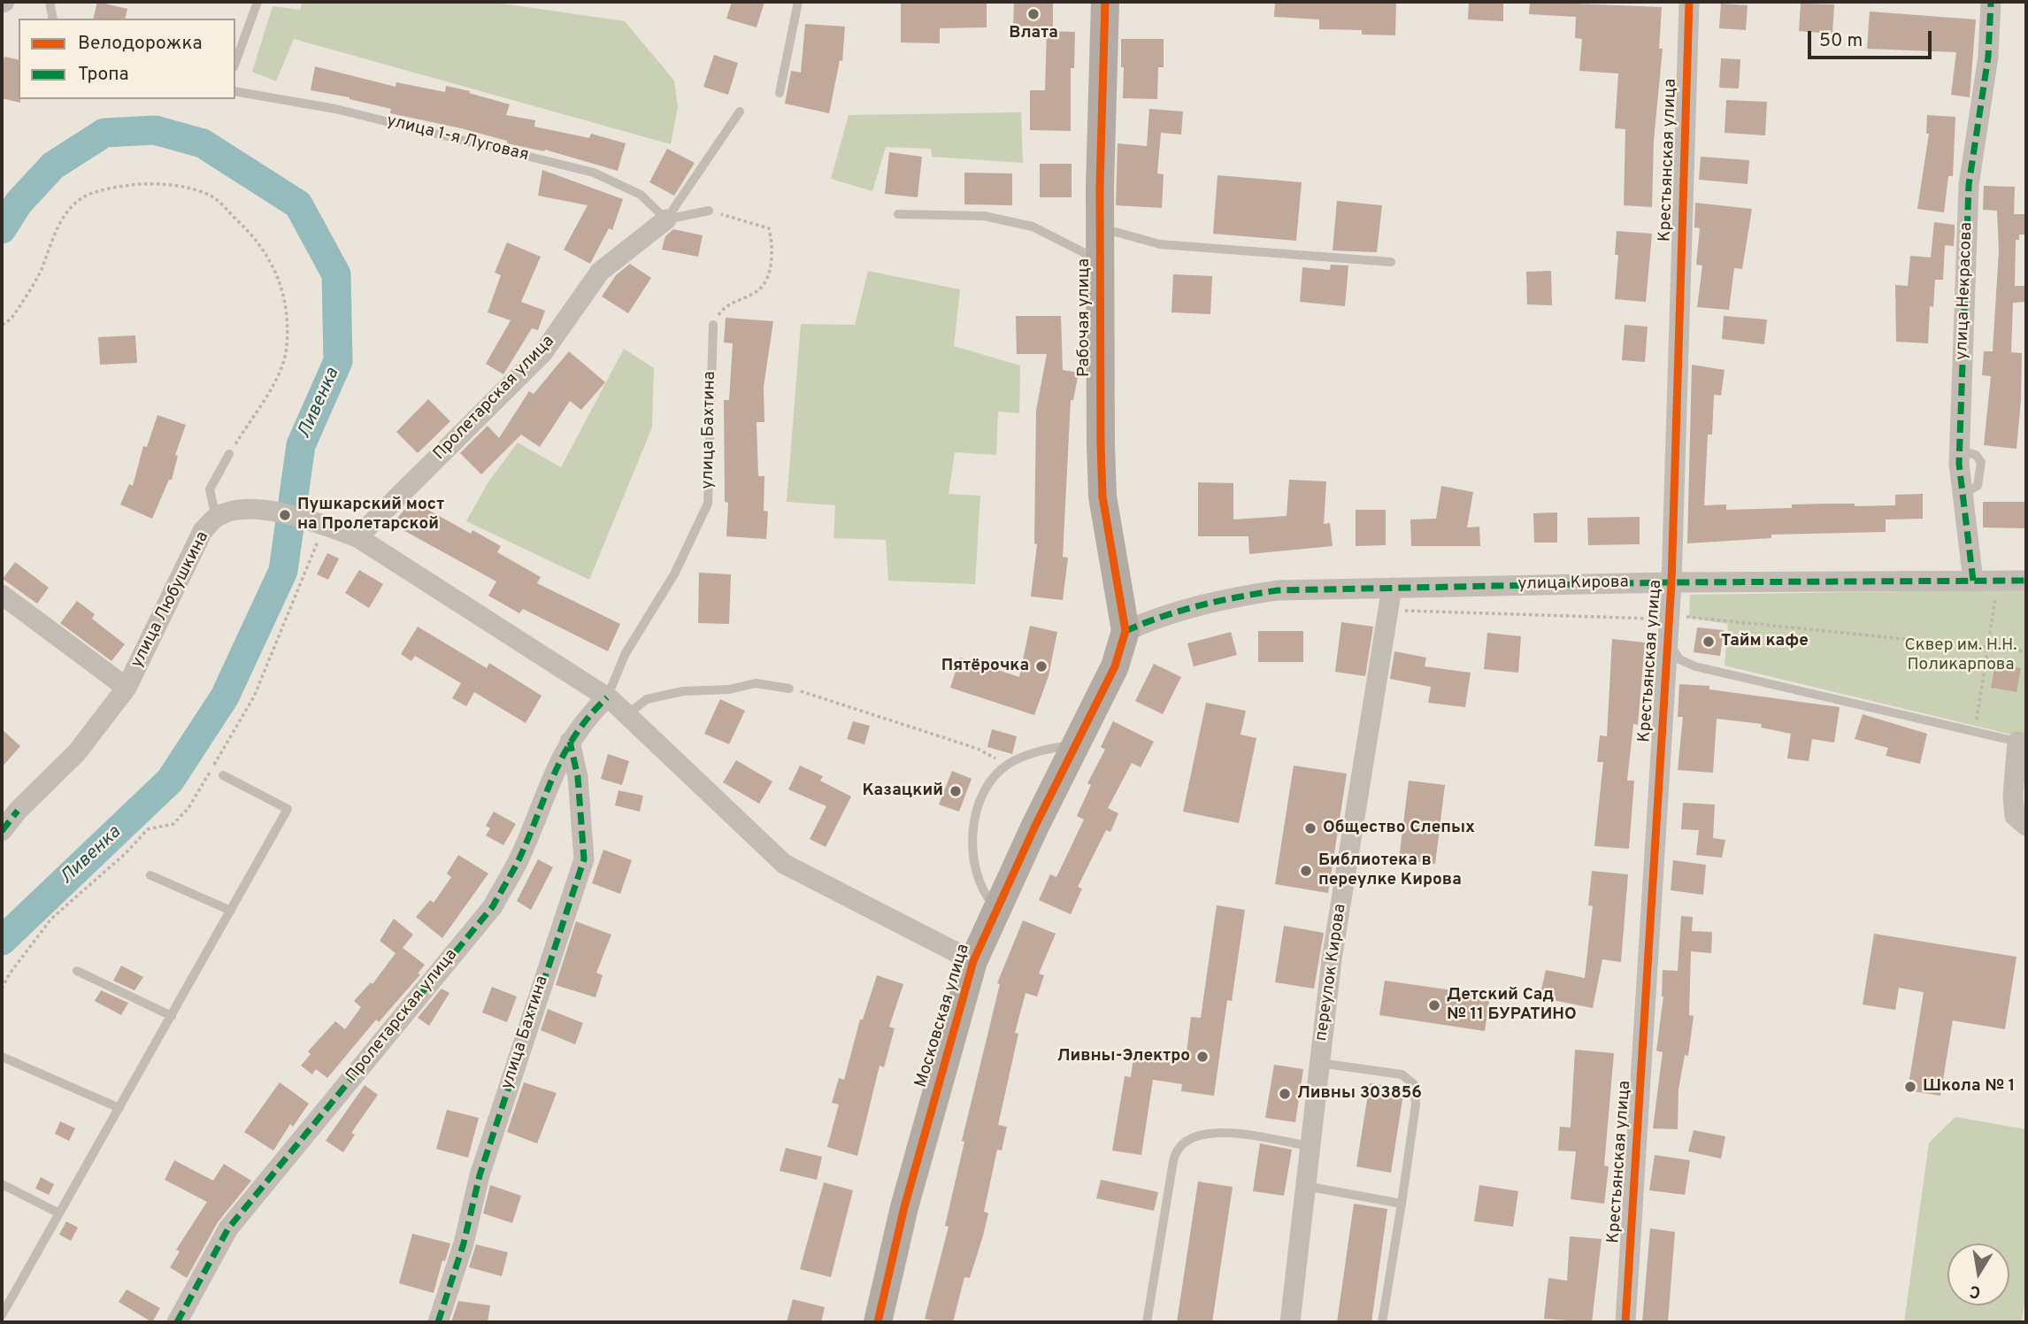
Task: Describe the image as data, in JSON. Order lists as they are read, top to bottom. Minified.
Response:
{"streets":{"street":["Крестьянская улица","улица Некрасова","Рабочая улица","Пролетарская улица","улица Бахтина","улица Кирова","улица Любушкина","переулок Кирова","Московская улица"],"lane":["улица 1-я Луговая"]},"crossings":[["улица 1-я Луговая","Пролетарская улица"],["Крестьянская улица","улица Кирова"],["улица Некрасова","улица Кирова"],["Рабочая улица","улица Кирова"],["Рабочая улица","Московская улица"],["Пролетарская улица","улица Бахтина"],["улица Кирова","переулок Кирова"],["улица Кирова","Московская улица"]],"water":["Ливенка"],"parks":["Сквер им. Н.Н. Поликарпова"],"places":["Влата","Пушкарский мост на Пролетарской","Тайм кафе","Пятёрочка","Казацкий","Общество Слепых","Библиотека в переулке Кирова","Детский Сад № 11 БУРАТИНО","Ливны-Электро","Школа № 1","Ливны 303856"],"legend":["Велодорожка","Тропа"],"scale_bar":"50 m","north":"bottom"}
